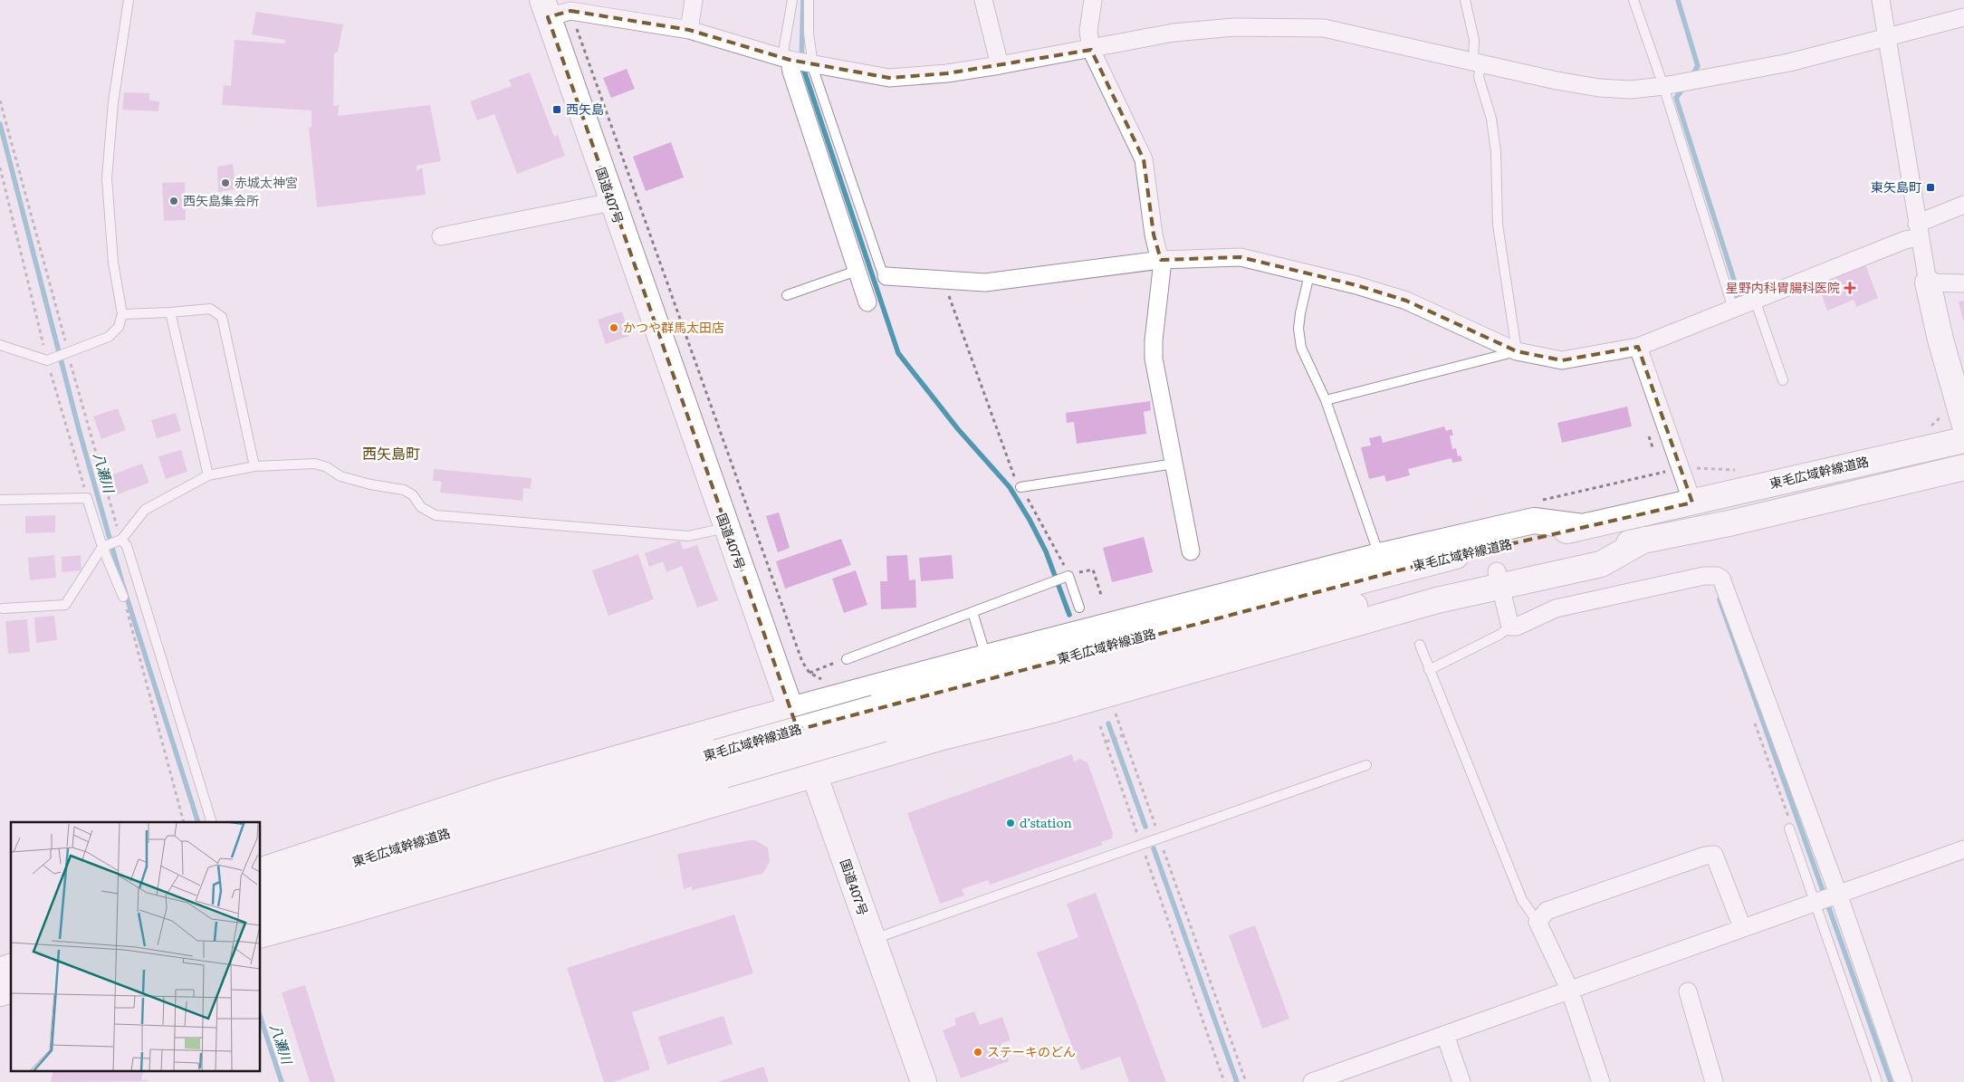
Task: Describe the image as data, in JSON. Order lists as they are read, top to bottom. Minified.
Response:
{"streets":{"main road":["国道407号","東毛広域幹線道路"]},"districts":["西矢島町"],"water":["八瀬川"],"places":{"transit":["西矢島","東矢島町"],"other":["赤城太神宮","西矢島集会所","かつや群馬太田店","d’station","ステーキのどん"],"health":["星野内科胃腸科医院"]}}
